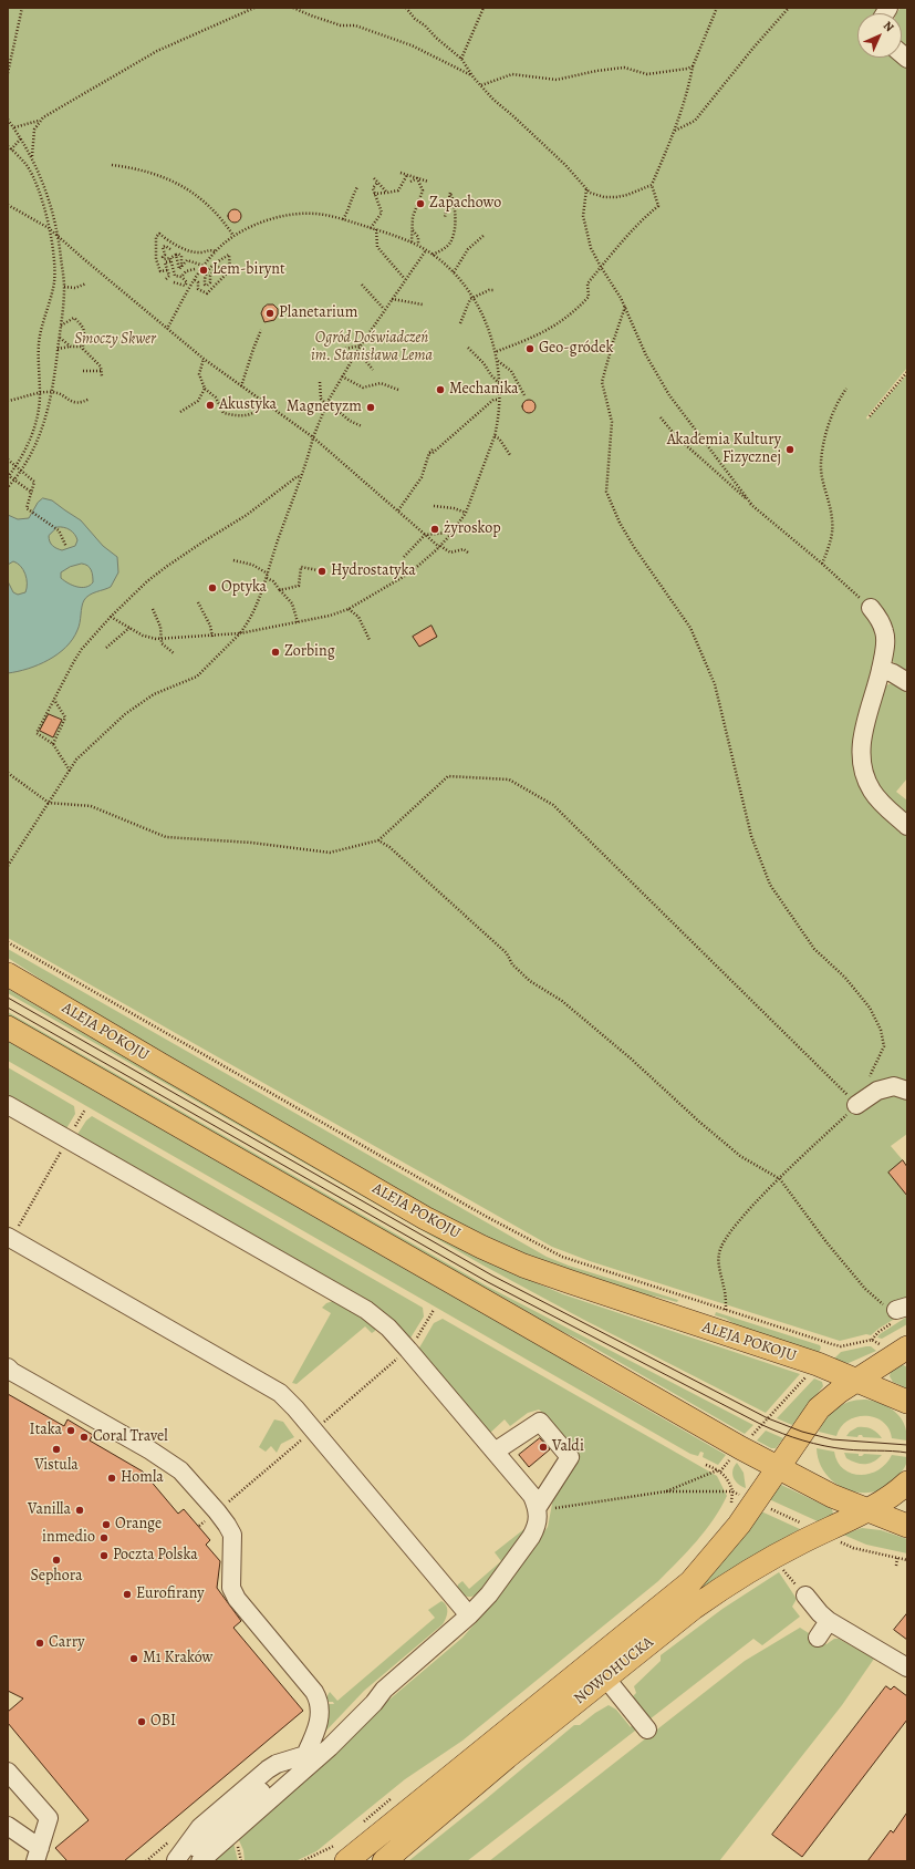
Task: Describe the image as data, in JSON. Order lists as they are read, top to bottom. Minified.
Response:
{"streets":{"main road":["ALEJA POKOJU","NOWOHUCKA"]},"crossings":[["ALEJA POKOJU","NOWOHUCKA"]],"parks":["Ogród Doświadczeń im. Stanisława Lema","Smoczy Skwer"],"places":["Zapachowo","Lem-birynt","Planetarium","Geo-gródek","Mechanika","Akustyka","Magnetyzm","Akademia Kultury Fizycznej","żyroskop","Hydrostatyka","Optyka","Zorbing","Itaka","Coral Travel","Valdi","Vistula","Homla","Vanilla","Orange","inmedio","Poczta Polska","Sephora","Eurofirany","Carry","M1 Kraków","OBI"],"north":"top right"}
